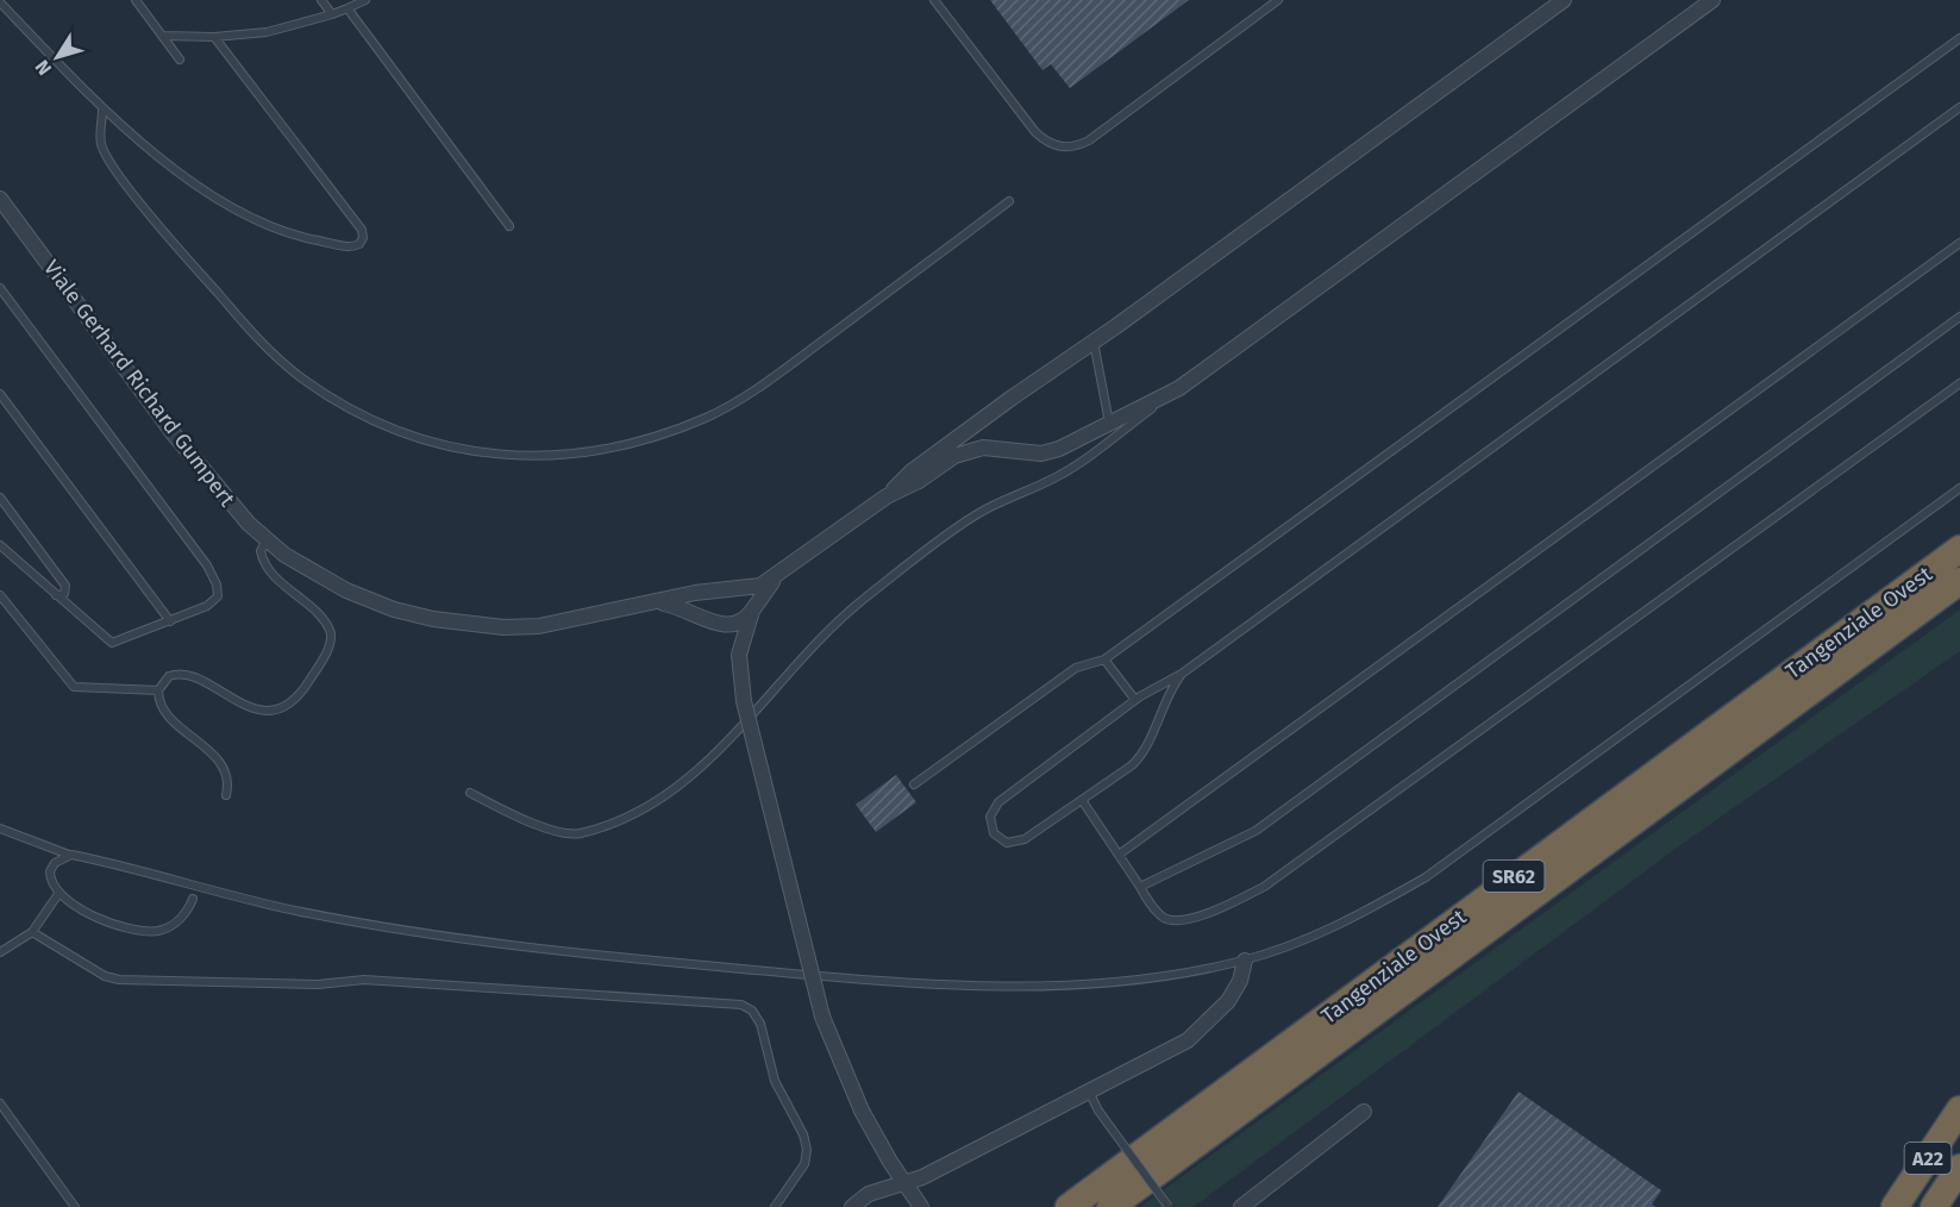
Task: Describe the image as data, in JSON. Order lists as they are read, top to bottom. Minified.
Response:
{"streets":{"highway":["Tangenziale Ovest","SR62","A22"],"street":["Viale Gerhard Richard Gumpert"]},"crossings":[["Tangenziale Ovest","SR62"]],"north":"bottom left"}
